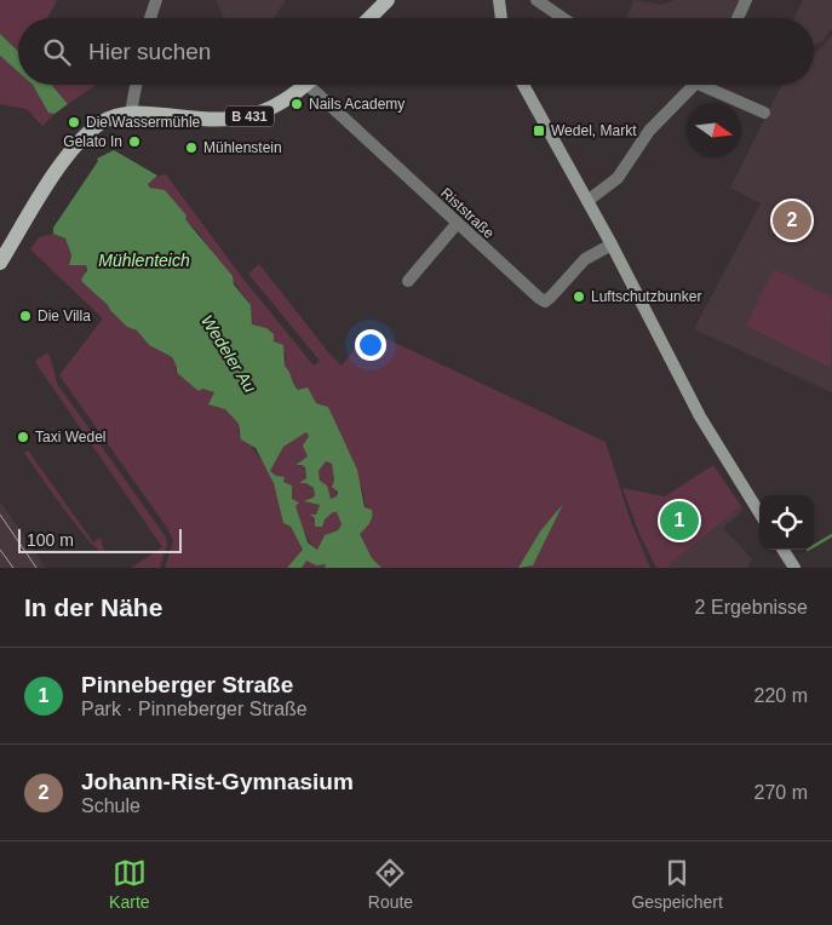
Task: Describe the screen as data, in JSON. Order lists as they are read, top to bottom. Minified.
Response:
{"streets":{"main road":["B 431"],"street":["Riststraße"]},"water":["Mühlenteich","Wedeler Au"],"places":{"other":["Nails Academy","Die Wassermühle","Gelato In","Mühlenstein","Luftschutzbunker","Die Villa","Taxi Wedel"],"transit":["Wedel, Markt"]},"scale_bar":"100 m","north":"right","page":{"search":"Hier suchen","pins":["2","1"],"scale":"100 m","heading":["In der Nähe","2 Ergebnisse"],"list":[{"mark":"1","name":"Pinneberger Straße","note":"Park · Pinneberger Straße","value":"220 m"},{"mark":"2","name":"Johann-Rist-Gymnasium","note":"Schule","value":"270 m"}],"nav":["Karte","Route","Gespeichert"]}}
